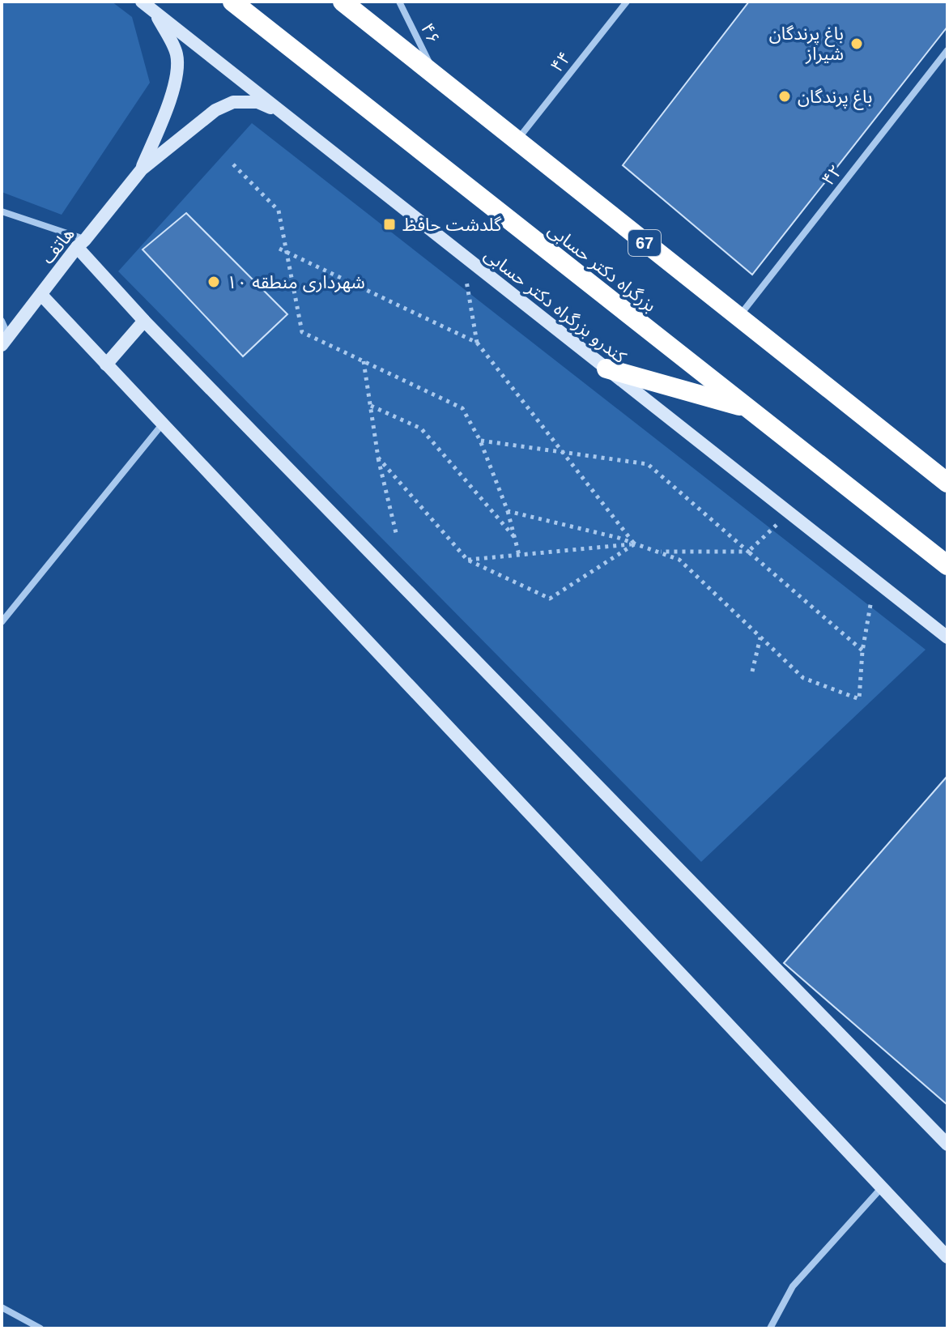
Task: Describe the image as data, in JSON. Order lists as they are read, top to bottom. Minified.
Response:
{"streets":{"highway":["67","بزرگراه دکتر حسابی"],"street":["۴۶","۴۴","۴۲","هاتف","کندرو بزرگراه دکتر حسابی"]},"crossings":[["۴۶","67"],["۴۴","67"],["۴۲","67"]],"places":{"other":["باغ پرندگان شیراز","باغ پرندگان","شهرداری منطقه ۱۰"],"transit":["گلدشت حافظ"]}}
